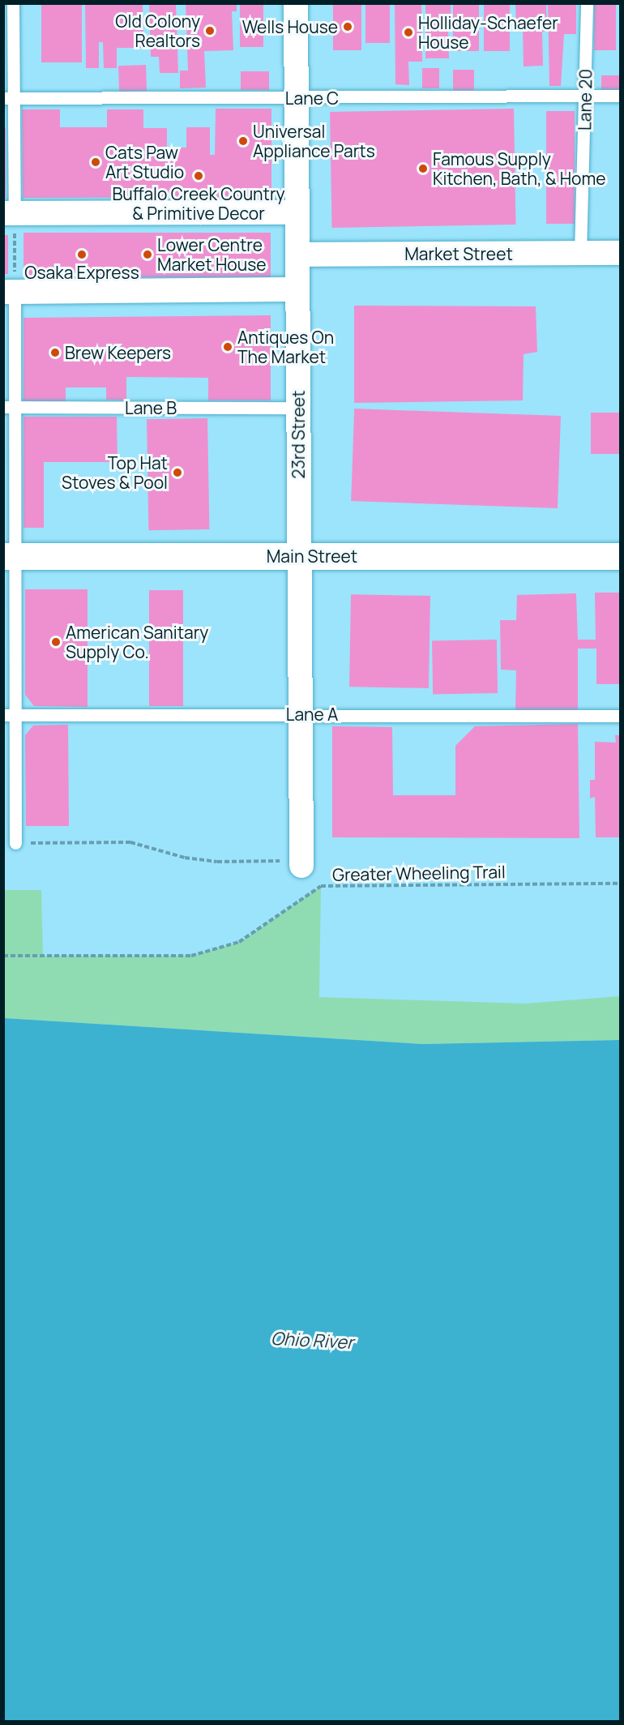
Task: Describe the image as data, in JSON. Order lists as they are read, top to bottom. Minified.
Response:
{"streets":{"street":["Market Street","23rd Street","Main Street"],"lane":["Lane C","Lane 20","Lane B","Lane A"],"path":["Greater Wheeling Trail"]},"crossings":[["Lane C","Lane 20"],["Lane C","23rd Street"],["Lane 20","Market Street"],["Market Street","23rd Street"],["Lane B","23rd Street"],["23rd Street","Main Street"],["23rd Street","Lane A"]],"water":["Ohio River"],"places":["Wells House","Old Colony Realtors","Holliday-Schaefer House","Universal Appliance Parts","Cats Paw Art Studio","Famous Supply Kitchen, Bath, & Home","Buffalo Creek Country & Primitive Decor","Osaka Express","Lower Centre Market House","Antiques On The Market","Brew Keepers","Top Hat Stoves & Pool","American Sanitary Supply Co."]}
